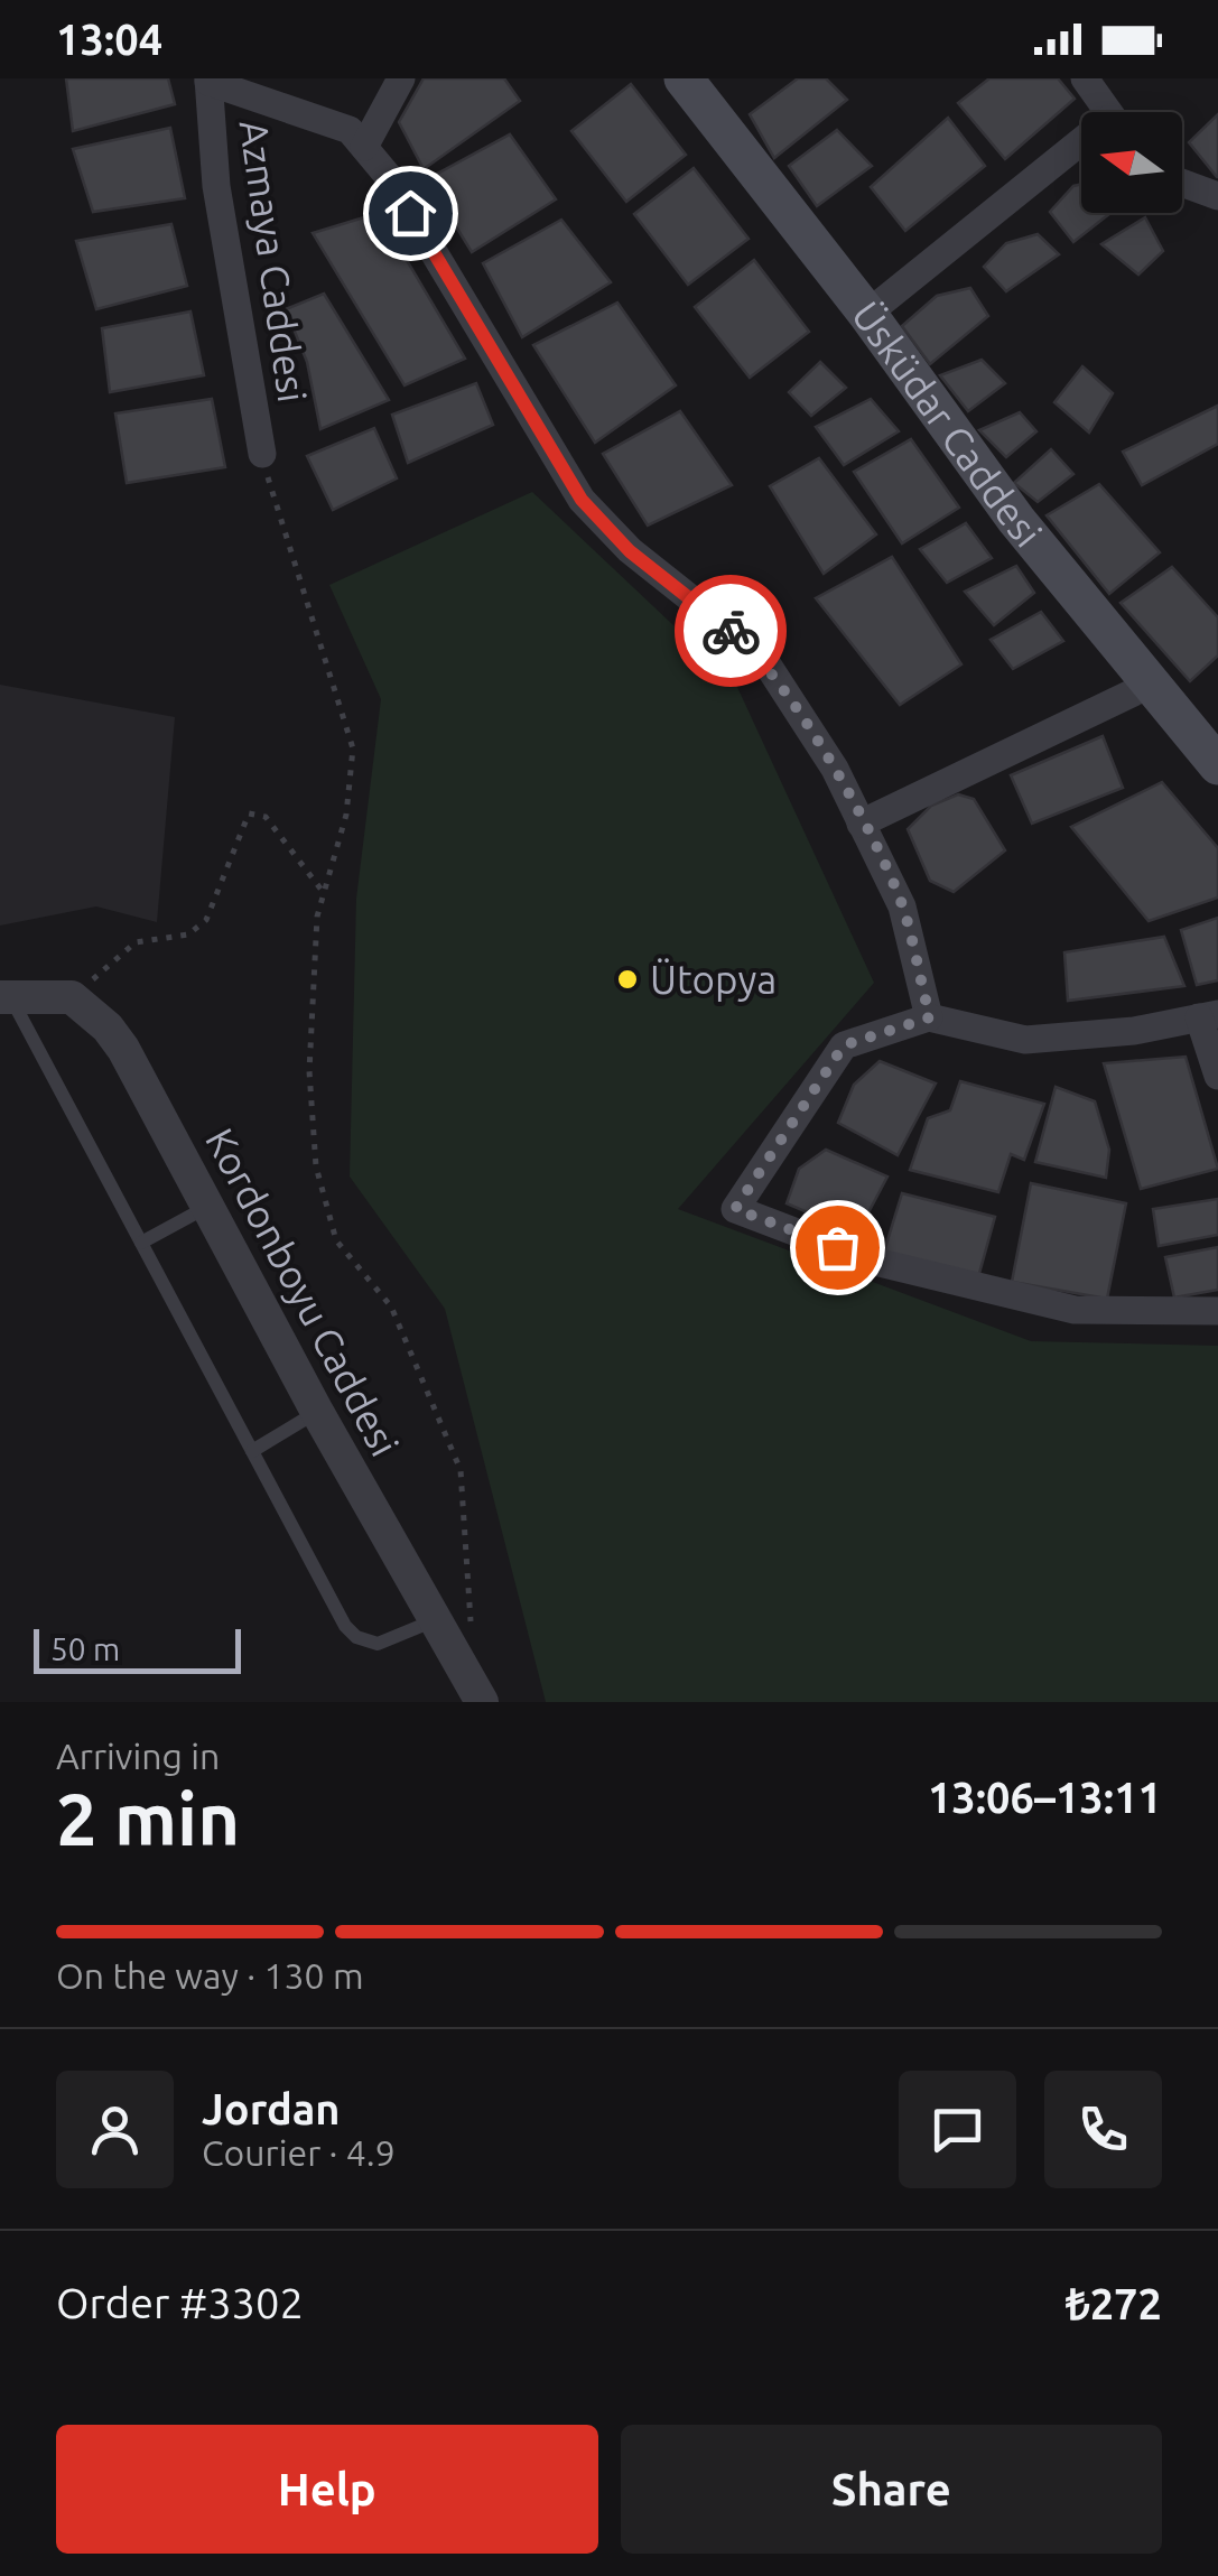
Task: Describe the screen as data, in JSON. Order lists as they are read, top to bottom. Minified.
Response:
{"streets":{"main road":["Üsküdar Caddesi"],"street":["Azmaya Caddesi","Kordonboyu Caddesi"]},"places":["Ütopya"],"scale_bar":"50 m","north":"left","page":{"status":"13:04","scale":"50 m","heading":["2 min","Arriving in","13:06–13:11"],"panel":["Jordan","Courier · 4.9","Order #3302","₺272"],"bar":"On the way · 130 m","buttons":["Help","Share"]}}
